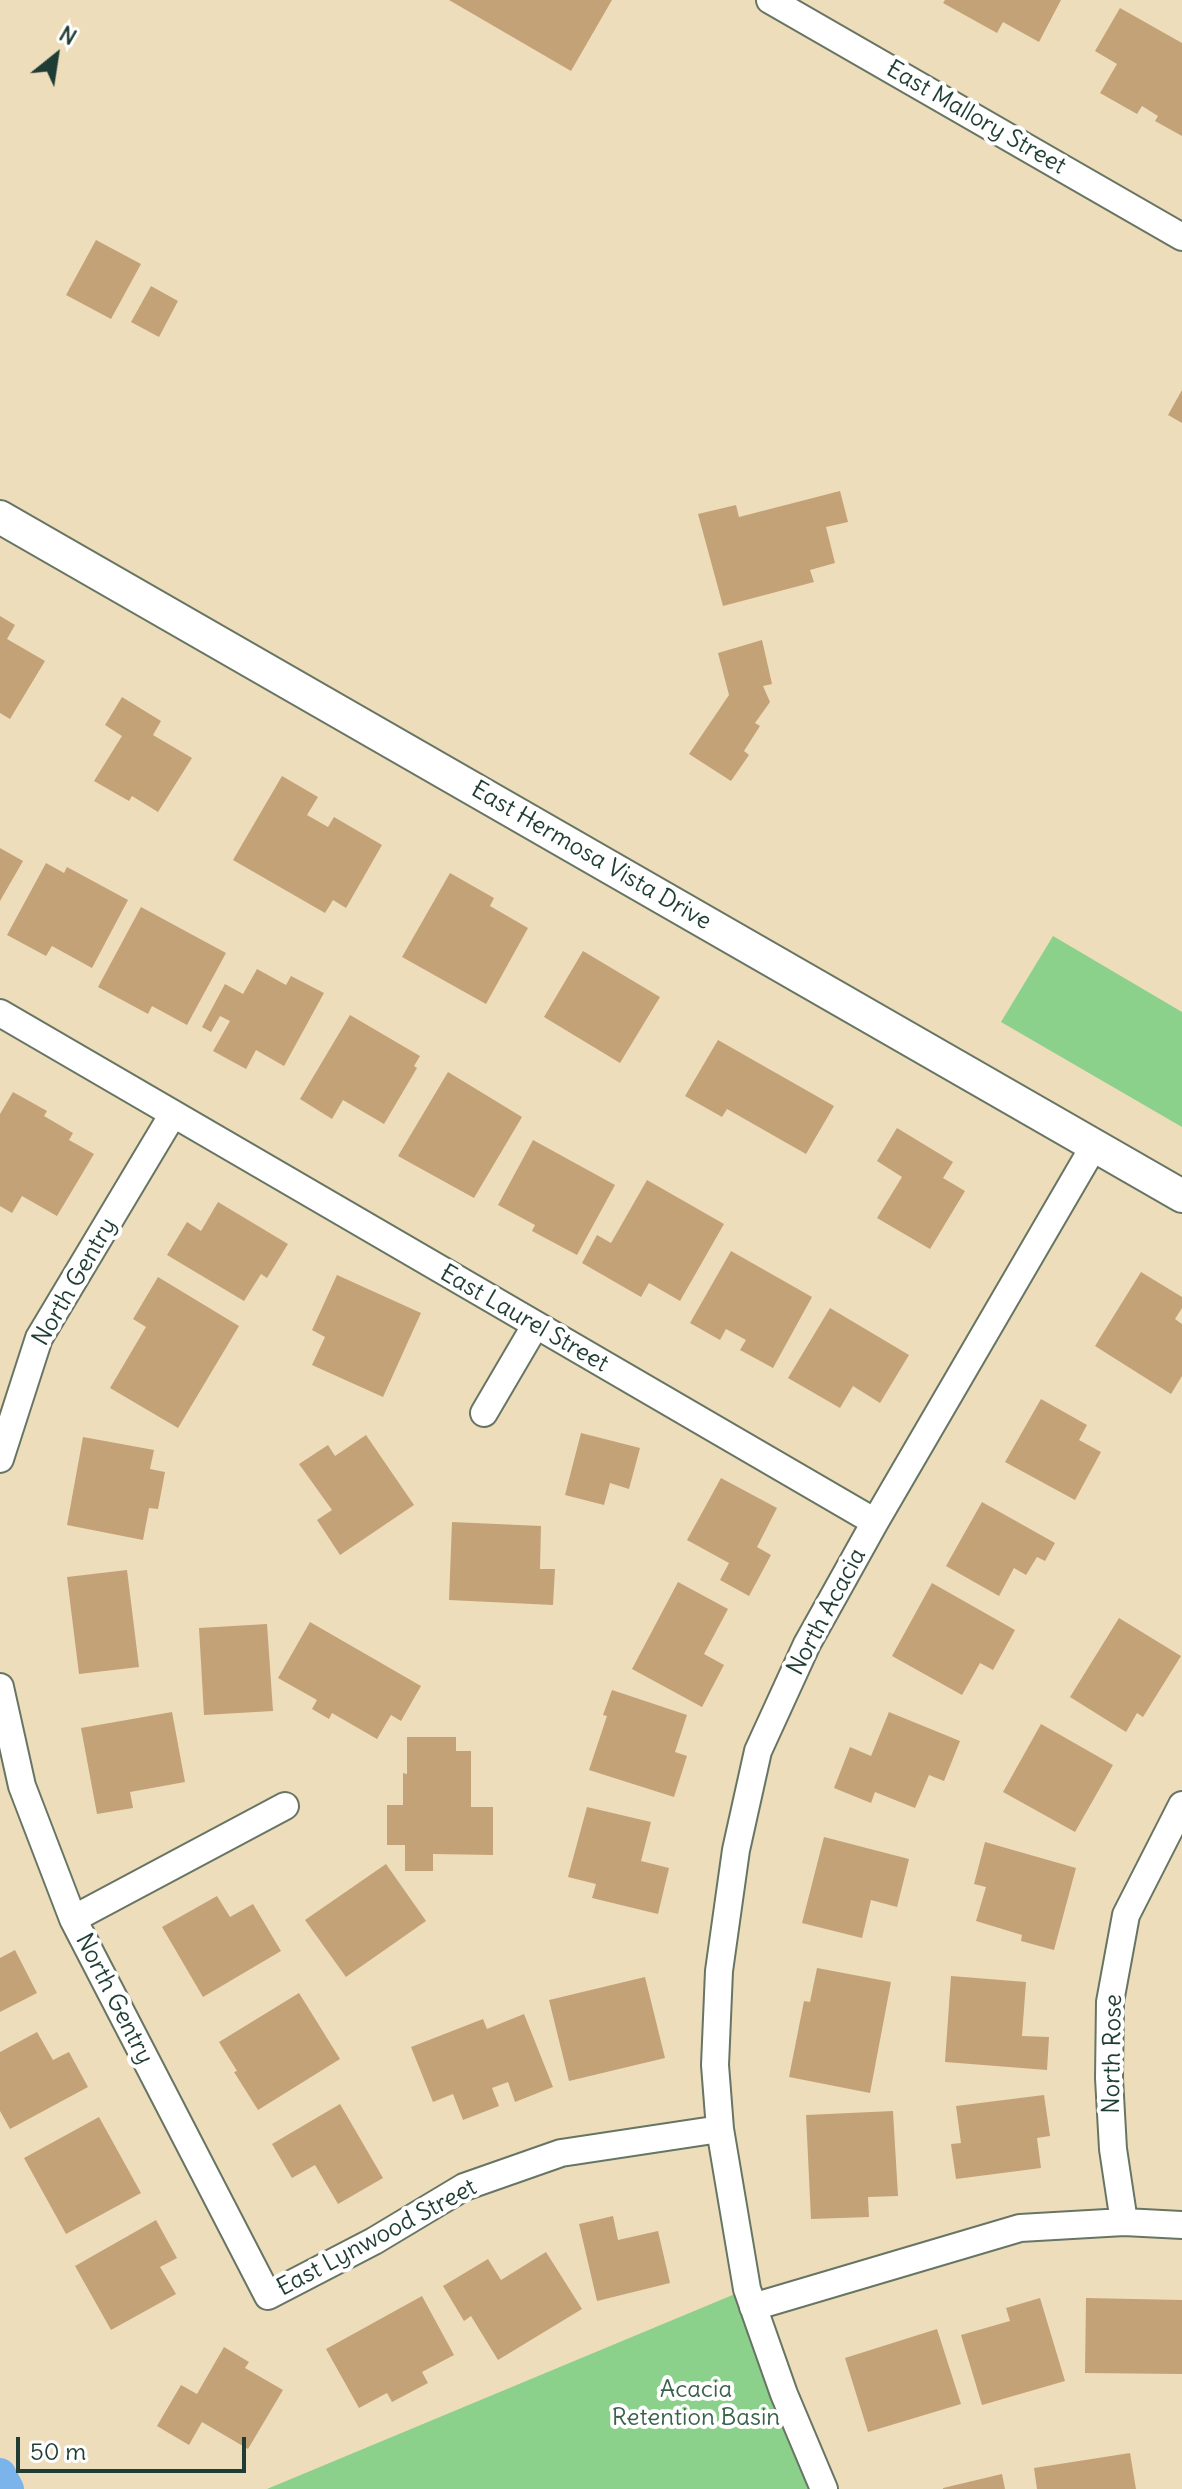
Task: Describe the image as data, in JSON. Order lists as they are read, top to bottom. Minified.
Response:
{"streets":{"street":["East Mallory Street","East Hermosa Vista Drive","North Gentry","East Laurel Street","North Acacia","North Rose","East Lynwood Street"]},"crossings":[["East Hermosa Vista Drive","North Acacia"],["North Gentry","East Laurel Street"],["North Gentry","East Lynwood Street"],["East Laurel Street","North Acacia"],["North Acacia","East Lynwood Street"]],"parks":["Acacia Retention Basin"],"scale_bar":"50 m","north":"top right"}
